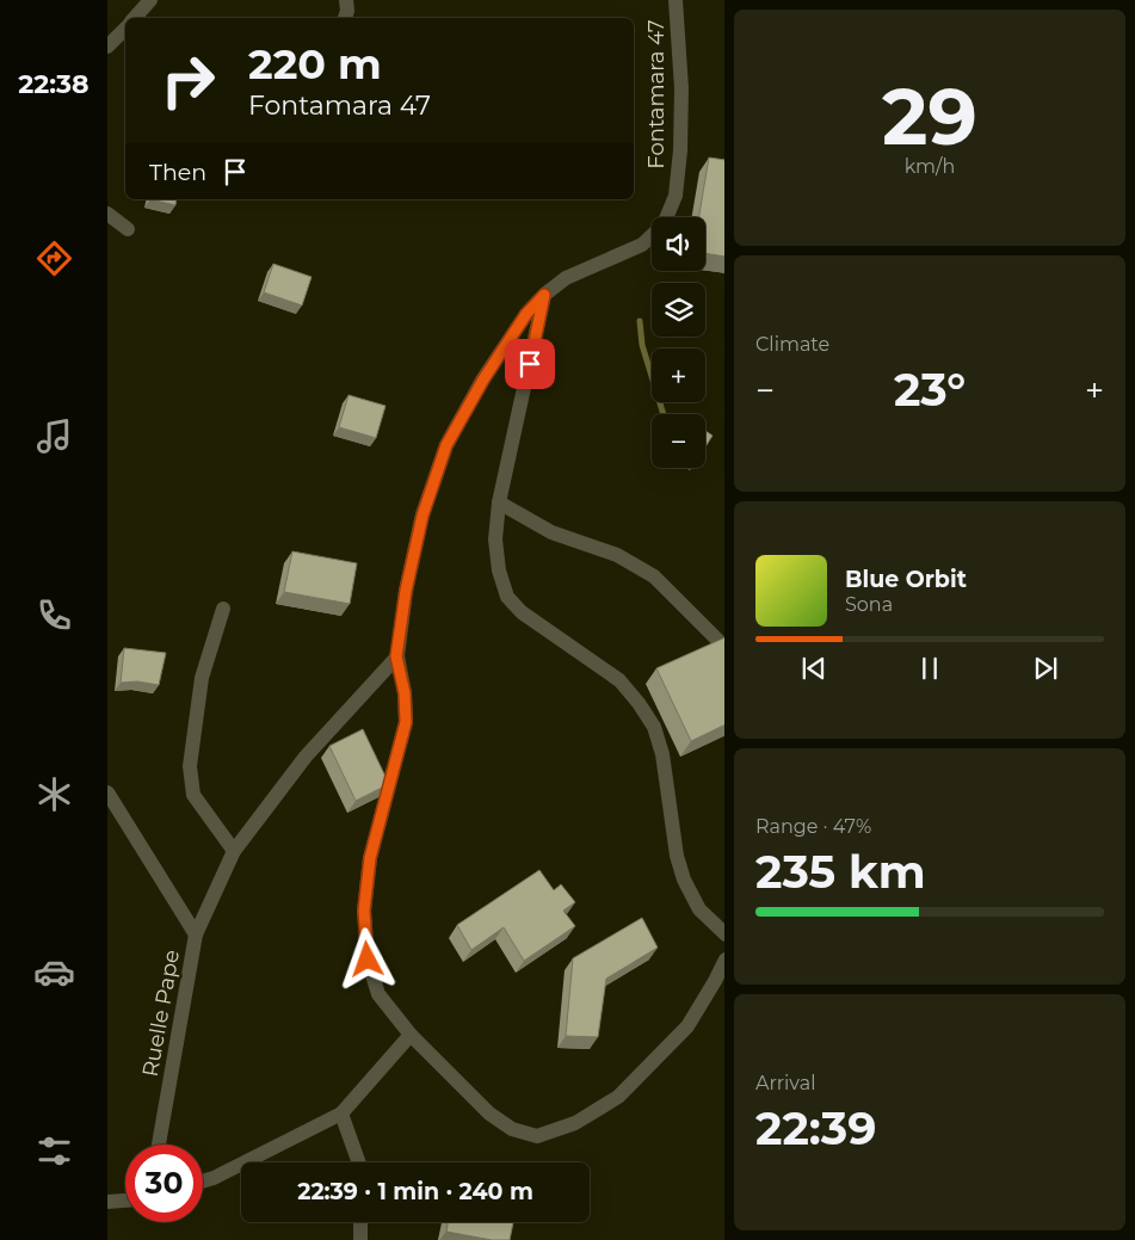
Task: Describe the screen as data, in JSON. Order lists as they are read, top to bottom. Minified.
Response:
{"streets":{"street":["Fontamara 47","Ruelle Pape"]},"page":{"tabs":"22:38","tile":[["29","km/h"],"Climate",["Range · 47%","235 km"],["Arrival","22:39"]],"turn":["220 m","Fontamara 47"],"then":"Then","map_buttons":["+","−"],"heat":["−","23°","+"],"song":["Blue Orbit","Sona"],"limit":"30","trip":"22:39 · 1 min · 240 m"}}
